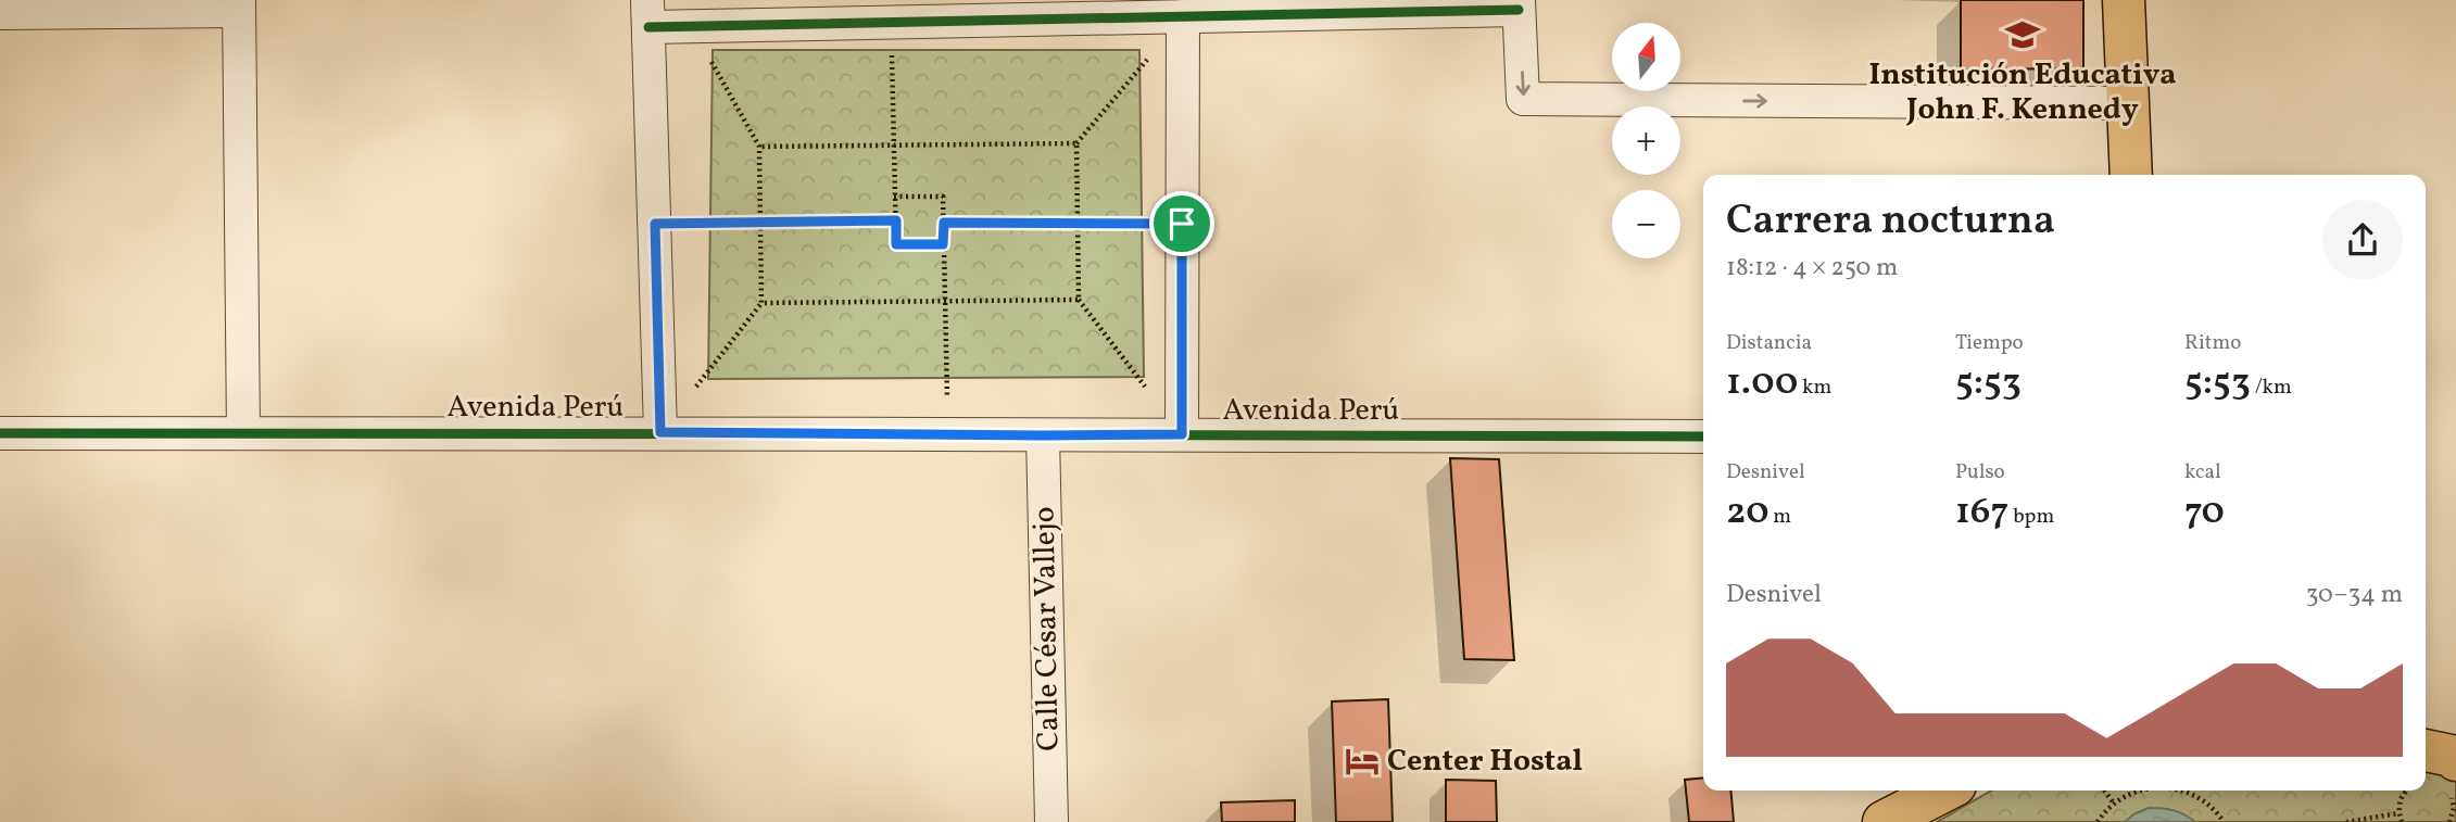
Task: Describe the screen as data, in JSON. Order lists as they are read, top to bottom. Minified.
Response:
{"streets":{"street":["Avenida Perú","Calle César Vallejo"]},"crossings":[["Avenida Perú","Calle César Vallejo"]],"places":{"school or university":["Institución Educativa John F. Kennedy"],"hotel":["Center Hostal"]},"north":"top","page":{"map_buttons":["+","−"],"heading":["Carrera nocturna","18:12 · 4 × 250 m"],"stats":[["Distancia","1.00 km"],["Tiempo","5:53"],["Ritmo","5:53 /km"],["Desnivel","20 m"],["Pulso","167 bpm"],["kcal","70"]],"chart":["Desnivel","30–34 m"]}}
